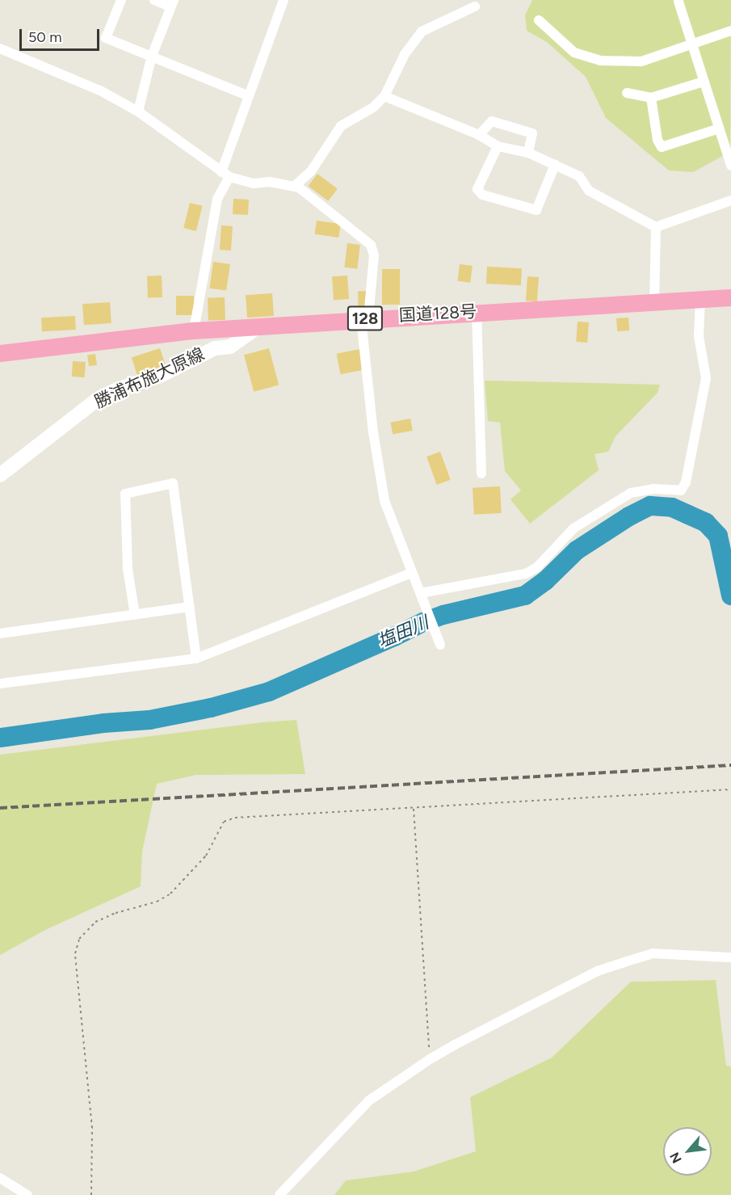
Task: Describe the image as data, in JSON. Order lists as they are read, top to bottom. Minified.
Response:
{"streets":{"highway":["国道128号","128"],"main road":["勝浦布施大原線"]},"crossings":[["国道128号","勝浦布施大原線"]],"water":["塩田川"],"scale_bar":"50 m","north":"bottom left"}
